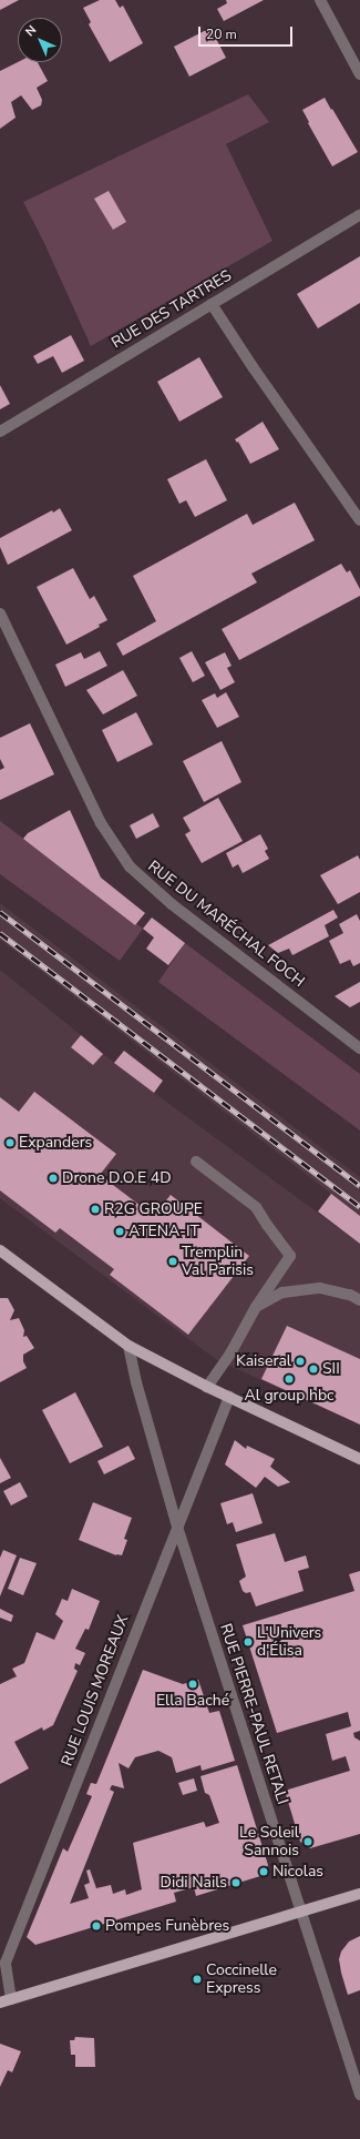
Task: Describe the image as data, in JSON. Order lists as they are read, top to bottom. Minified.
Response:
{"streets":{"street":["RUE DES TARTRES","RUE DU MARÉCHAL FOCH","RUE LOUIS MOREAUX","RUE PIERRE-PAUL RETALI"]},"crossings":[["RUE LOUIS MOREAUX","RUE PIERRE-PAUL RETALI"]],"places":["Expanders","Drone D.O.E 4D","R2G GROUPE","ATENA-IT","Tremplin Val Parisis","Kaiseral","SII","Al group hbc","L'Univers d'Élisa","Ella Baché","Le Soleil Sannois","Nicolas","Didi Nails","Pompes Funèbres","Coccinelle Express"],"scale_bar":"20 m","north":"top left"}
